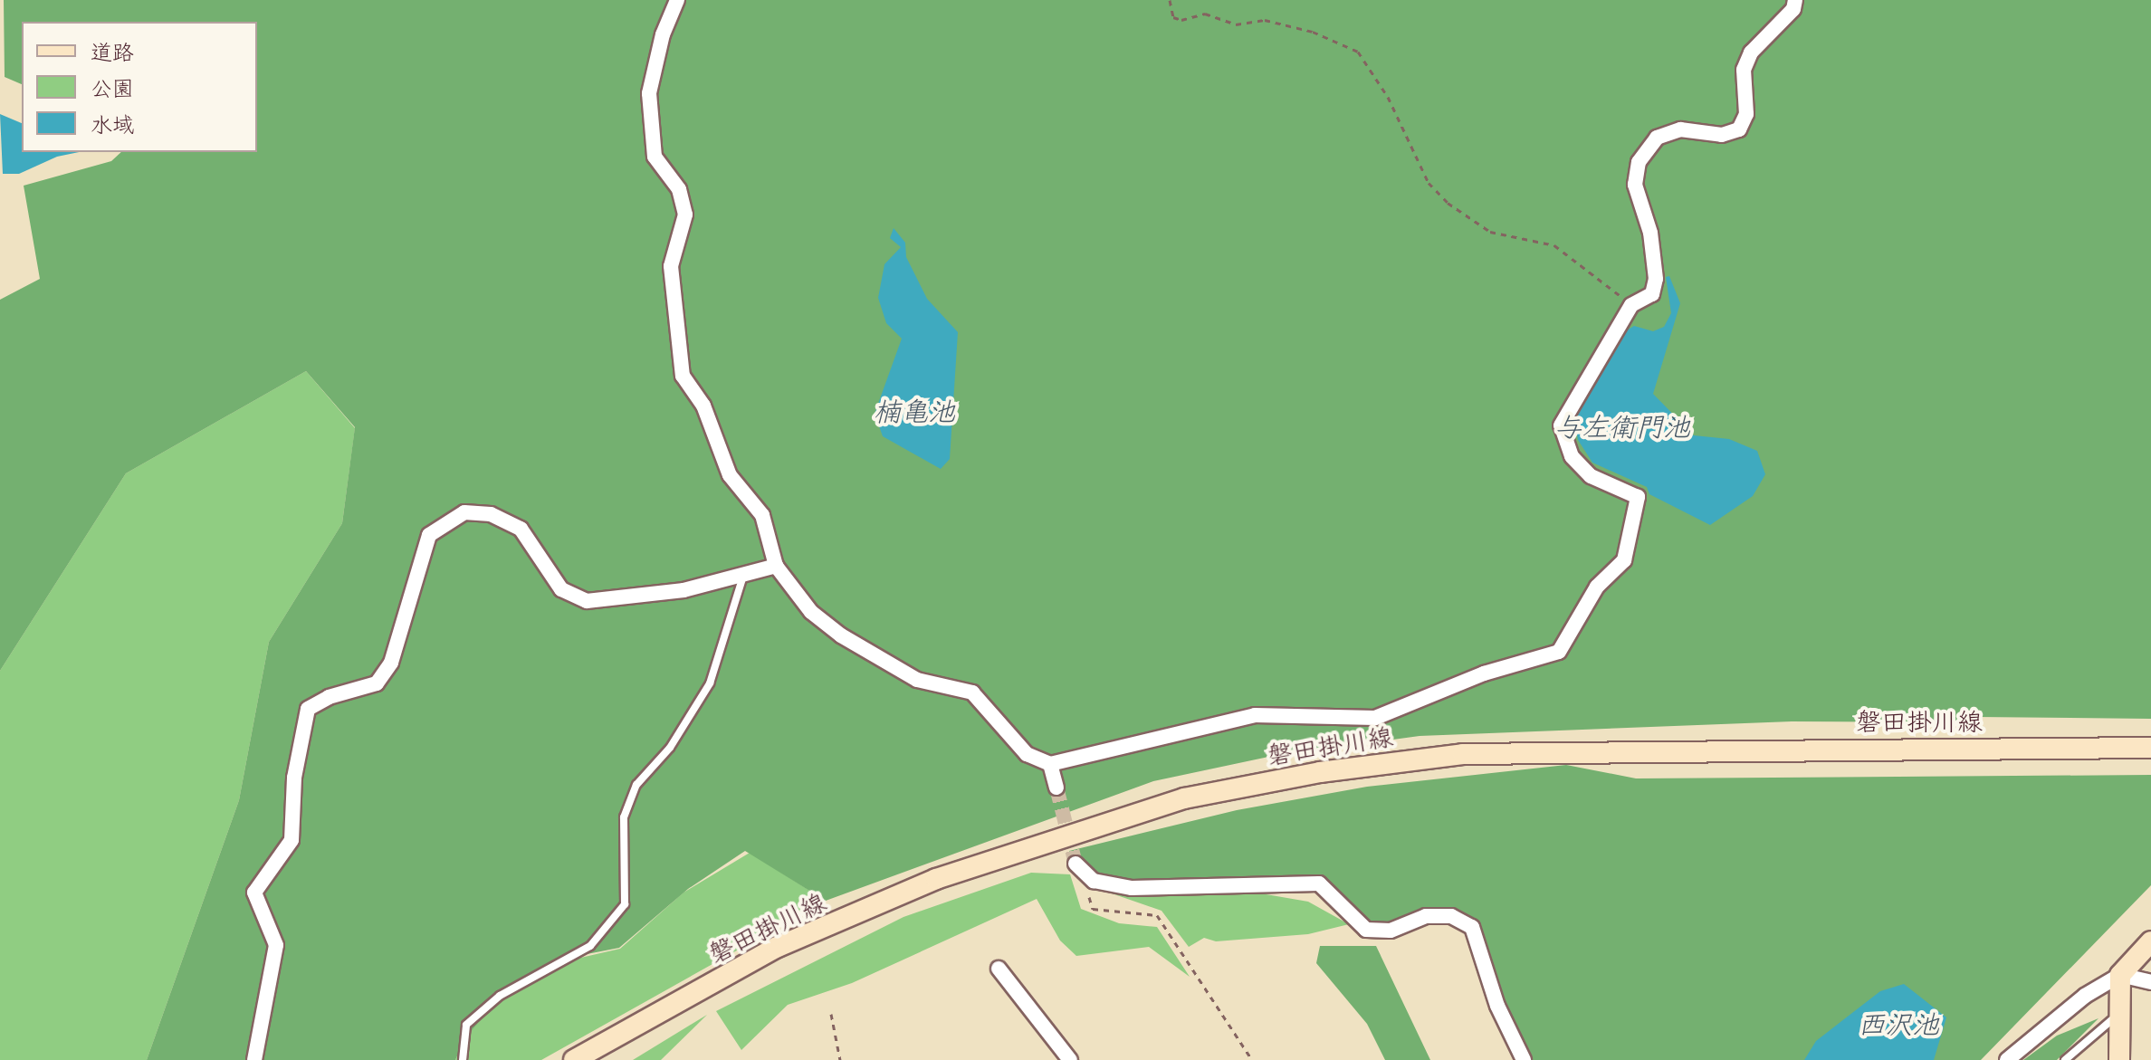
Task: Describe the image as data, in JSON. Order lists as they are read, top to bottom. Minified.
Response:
{"streets":{"main road":["磐田掛川線"]},"water":["楠亀池","与左衛門池","西沢池"],"legend":["道路","公園","水域"]}
